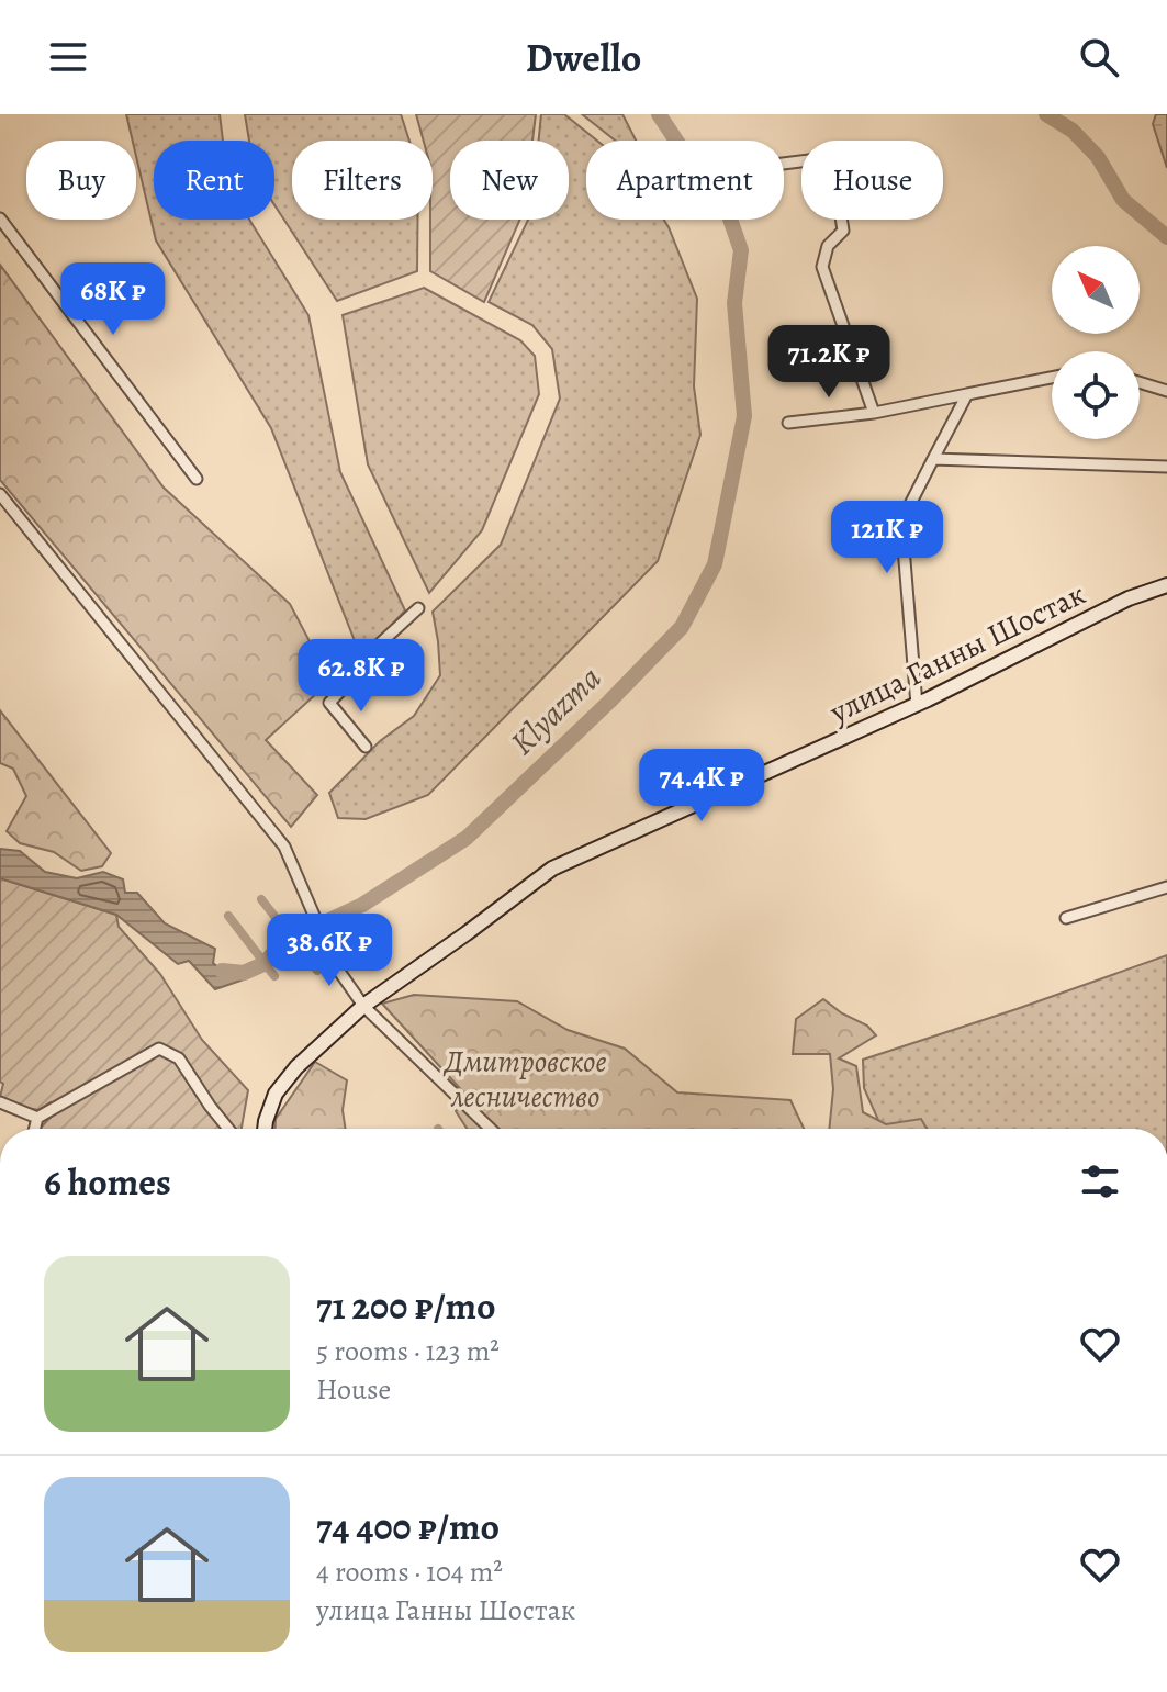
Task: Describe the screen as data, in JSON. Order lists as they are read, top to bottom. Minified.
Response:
{"streets":{"main road":["улица Ганны Шостак"]},"water":["Klyazma"],"parks":["Дмитровское лесничество"],"north":"top left","page":{"header":"Dwello","chip":["Buy","Rent","Filters","New","Apartment","House"],"price":["68K ₽","71.2K ₽","121K ₽","62.8K ₽","74.4K ₽","38.6K ₽"],"heading":"6 homes","list":[{"name":"71 200 ₽/mo","note":"5 rooms · 123 m² · House"},{"name":"74 400 ₽/mo","note":"4 rooms · 104 m² · улица Ганны Шостак"}]}}
